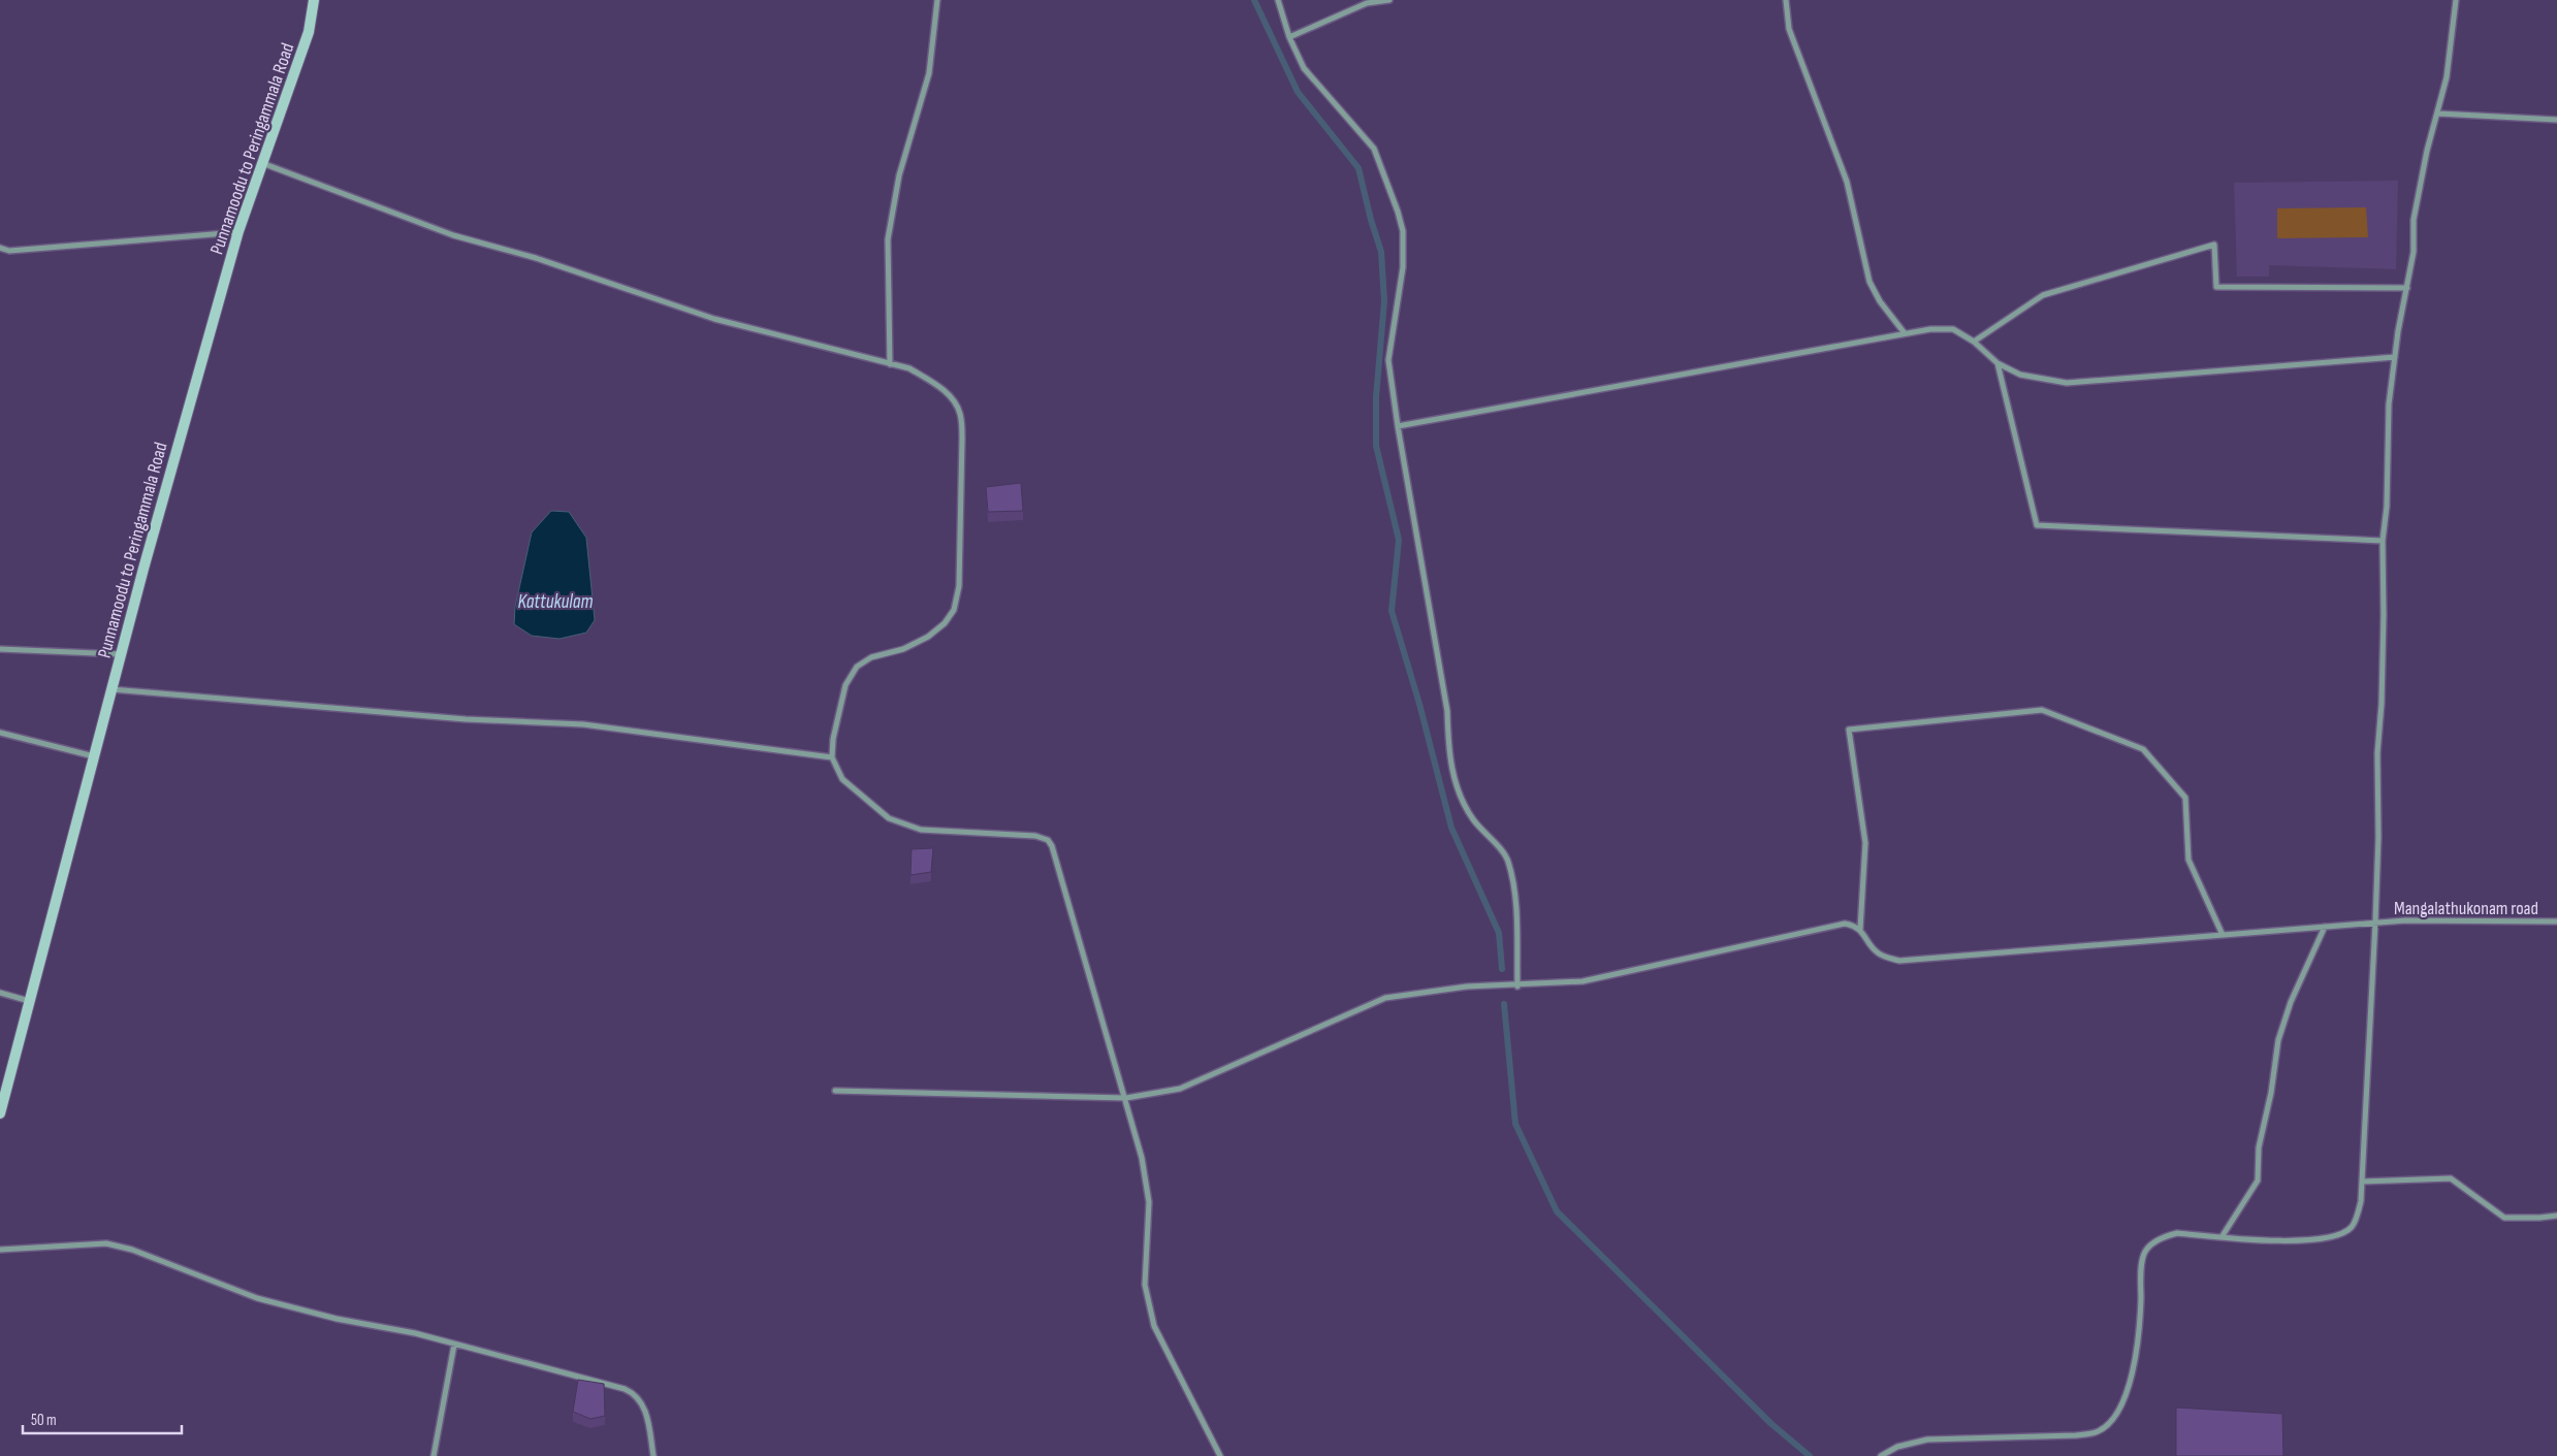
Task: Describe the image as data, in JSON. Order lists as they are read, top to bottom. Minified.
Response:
{"streets":{"main road":["Punnamoodu to Peringammala Road"],"street":["Mangalathukonam road"]},"water":["Kattukulam"],"scale_bar":"50 m"}
